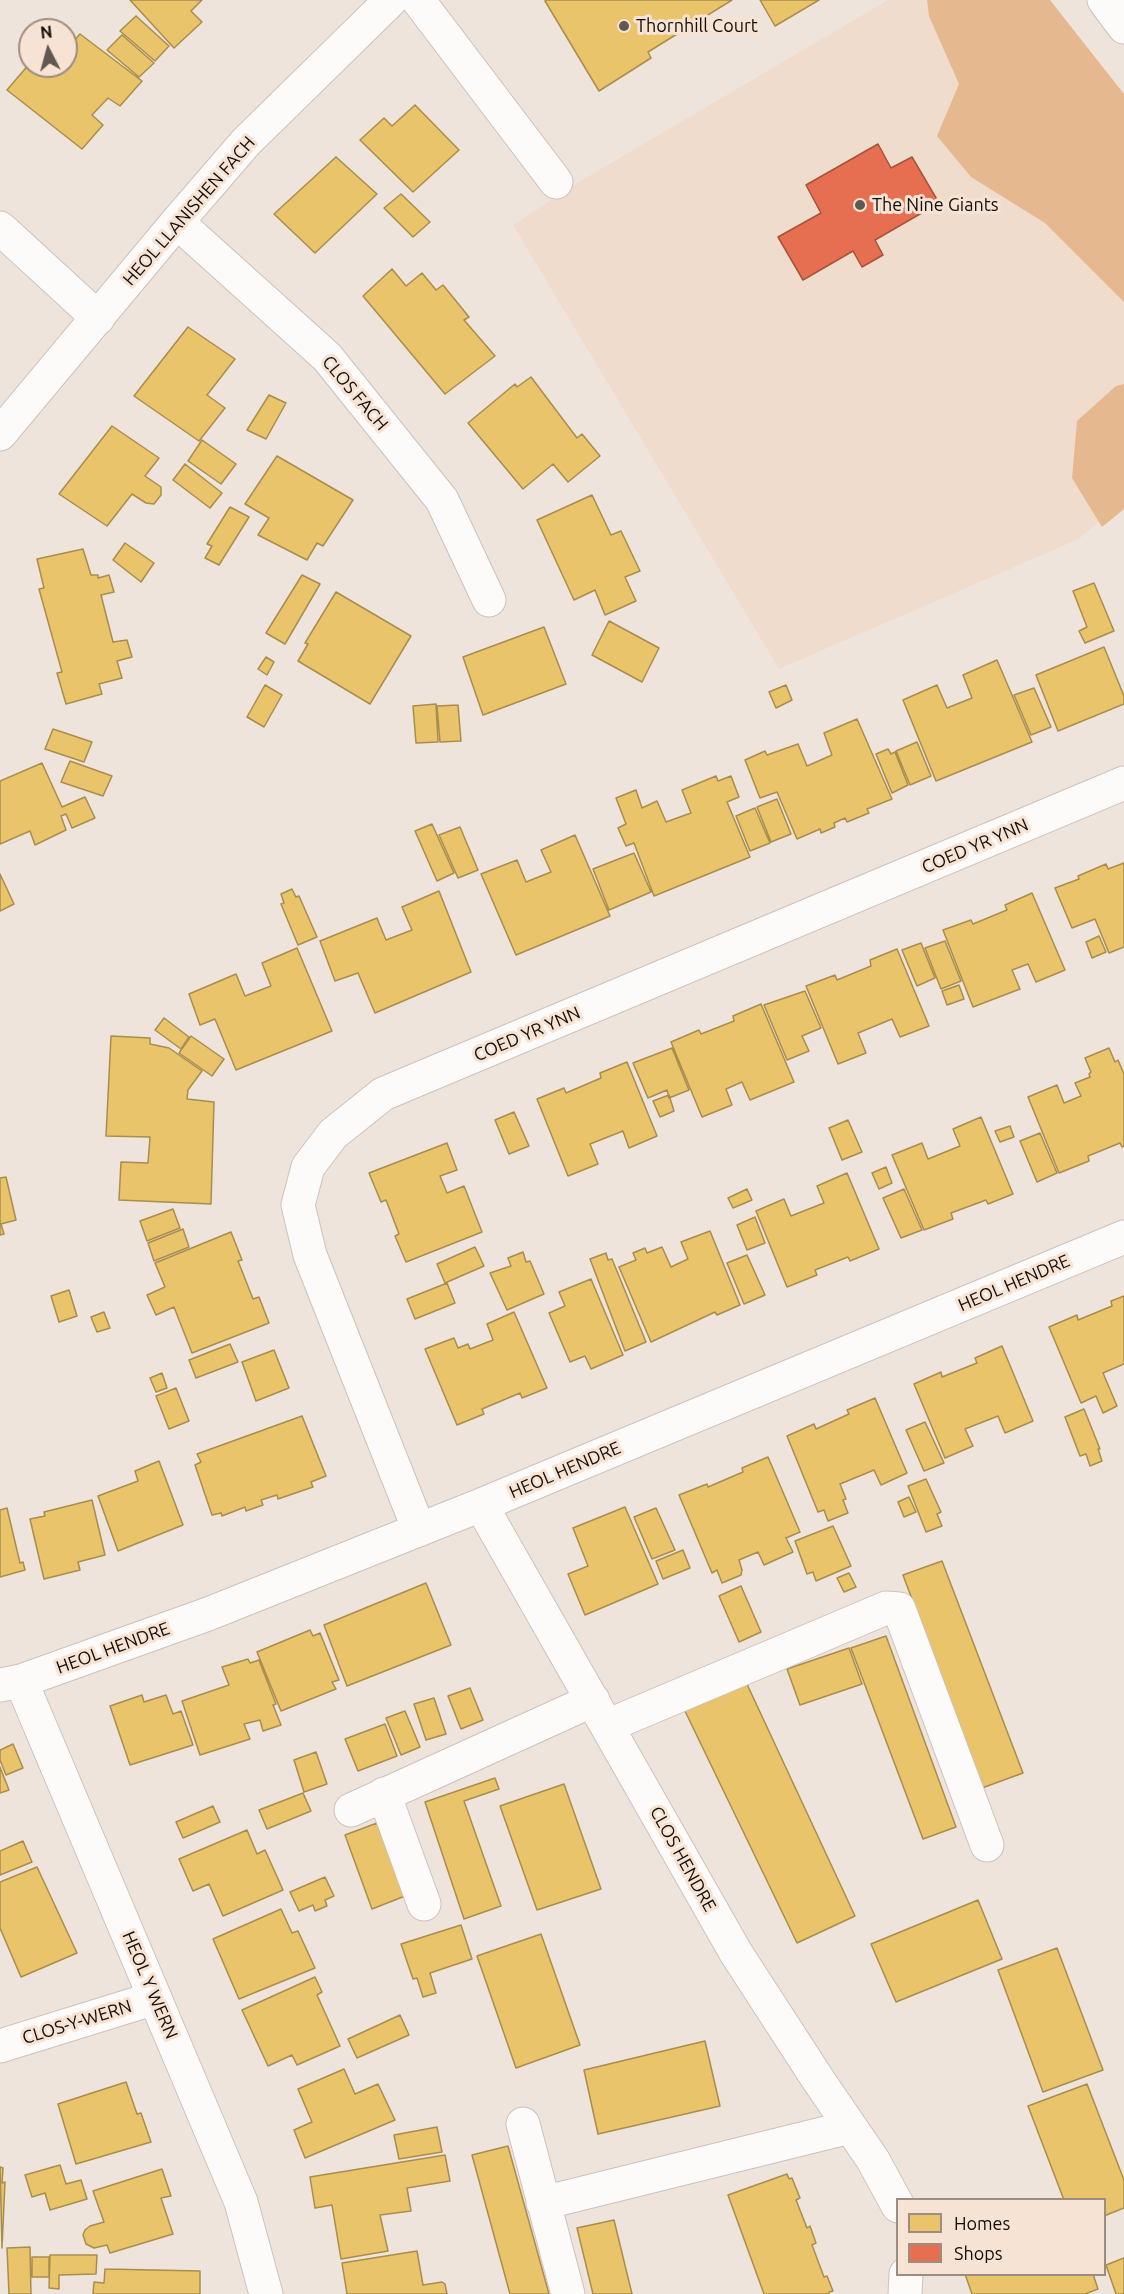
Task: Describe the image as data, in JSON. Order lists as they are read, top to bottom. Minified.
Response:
{"streets":{"street":["HEOL LLANISHEN FACH","CLOS FACH","COED YR YNN","HEOL HENDRE","CLOS HENDRE","HEOL Y WERN","CLOS-Y-WERN"]},"crossings":[["HEOL LLANISHEN FACH","CLOS FACH"],["COED YR YNN","HEOL HENDRE"],["HEOL HENDRE","CLOS HENDRE"],["HEOL HENDRE","HEOL Y WERN"],["HEOL Y WERN","CLOS-Y-WERN"]],"places":["Thornhill Court","The Nine Giants"],"legend":["Homes","Shops"],"north":"top"}
